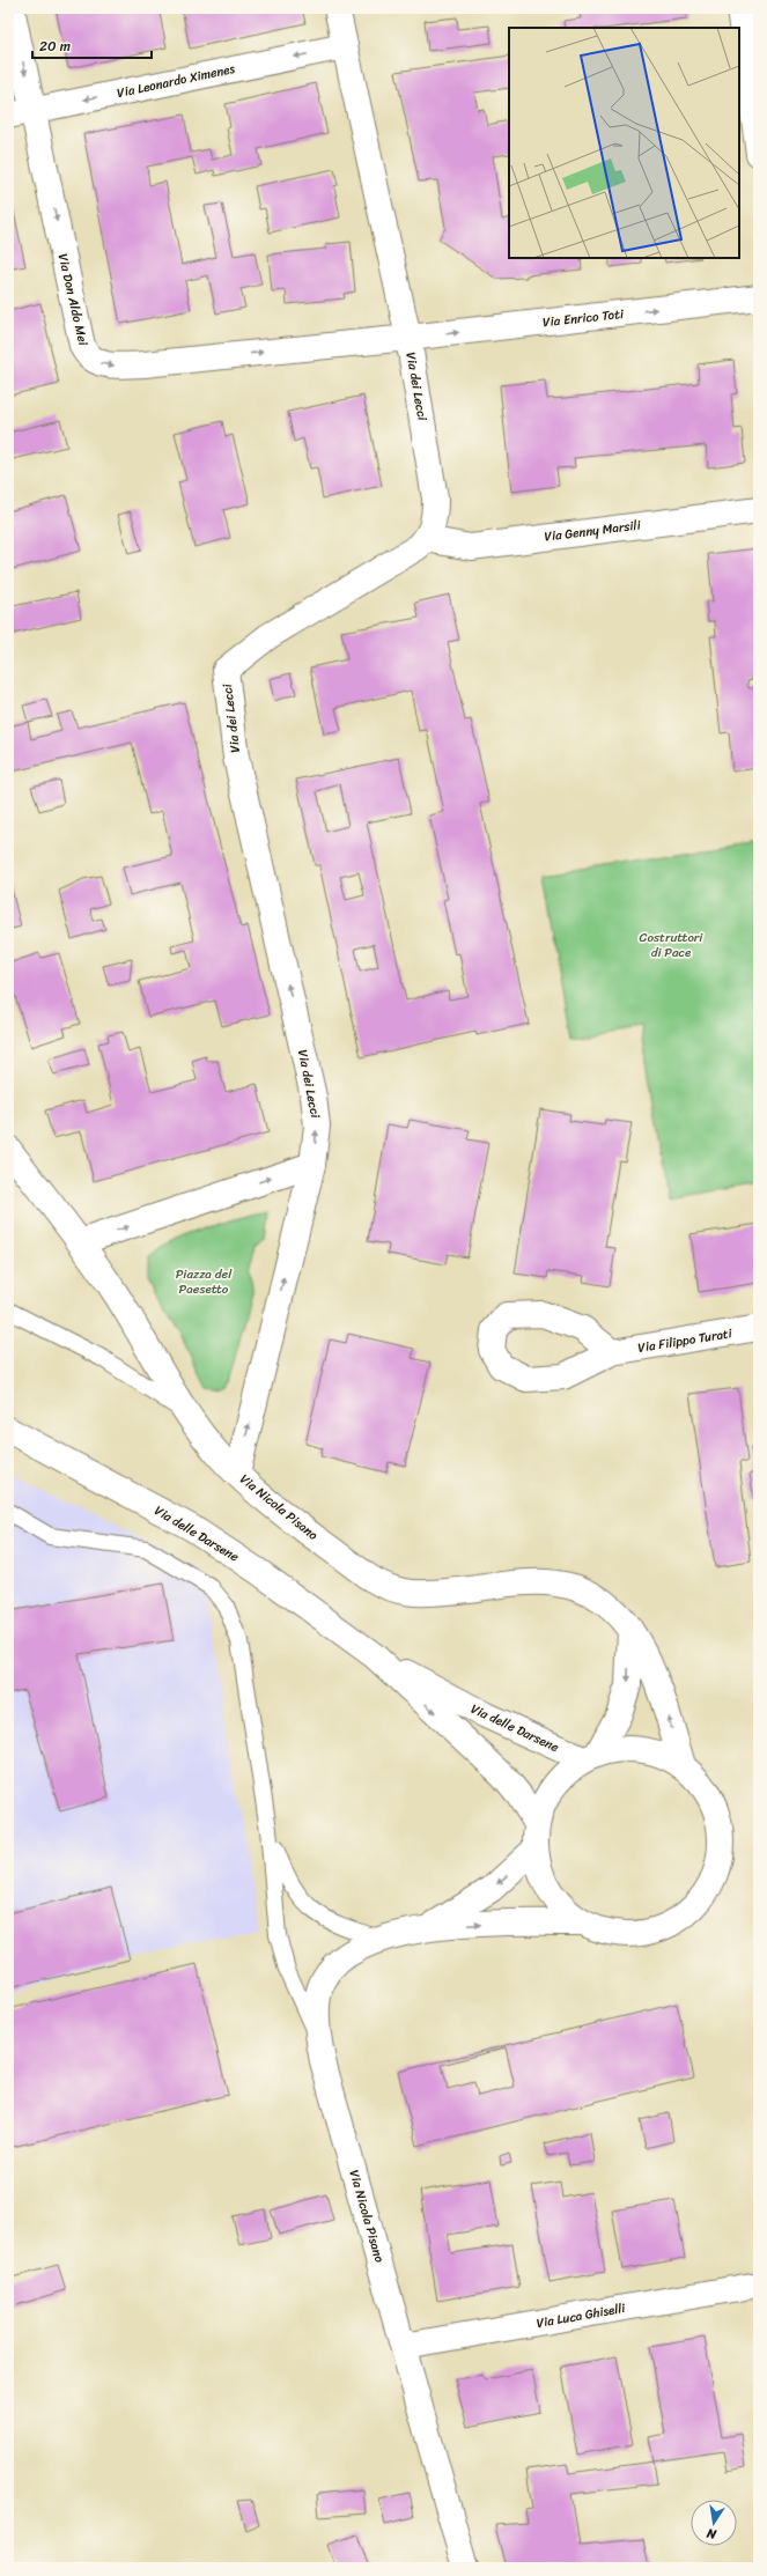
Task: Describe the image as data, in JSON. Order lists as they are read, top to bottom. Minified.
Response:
{"streets":{"street":["Via Leonardo Ximenes","Via Don Aldo Mei","Via Enrico Toti","Via dei Lecci","Via Genny Marsili","Via Filippo Turati","Via Nicola Pisano","Via delle Darsene","Via Luca Ghiselli"]},"crossings":[["Via Leonardo Ximenes","Via Don Aldo Mei"],["Via Leonardo Ximenes","Via dei Lecci"],["Via Don Aldo Mei","Via Enrico Toti"],["Via Don Aldo Mei","Via dei Lecci"],["Via Enrico Toti","Via dei Lecci"],["Via dei Lecci","Via Genny Marsili"],["Via dei Lecci","Via Nicola Pisano"],["Via Nicola Pisano","Via delle Darsene"],["Via Nicola Pisano","Via Luca Ghiselli"]],"one_way":["Via Leonardo Ximenes","Via Enrico Toti","Via dei Lecci"],"parks":["Costruttori di Pace","Piazza del Paesetto"],"scale_bar":"20 m","north":"bottom"}
